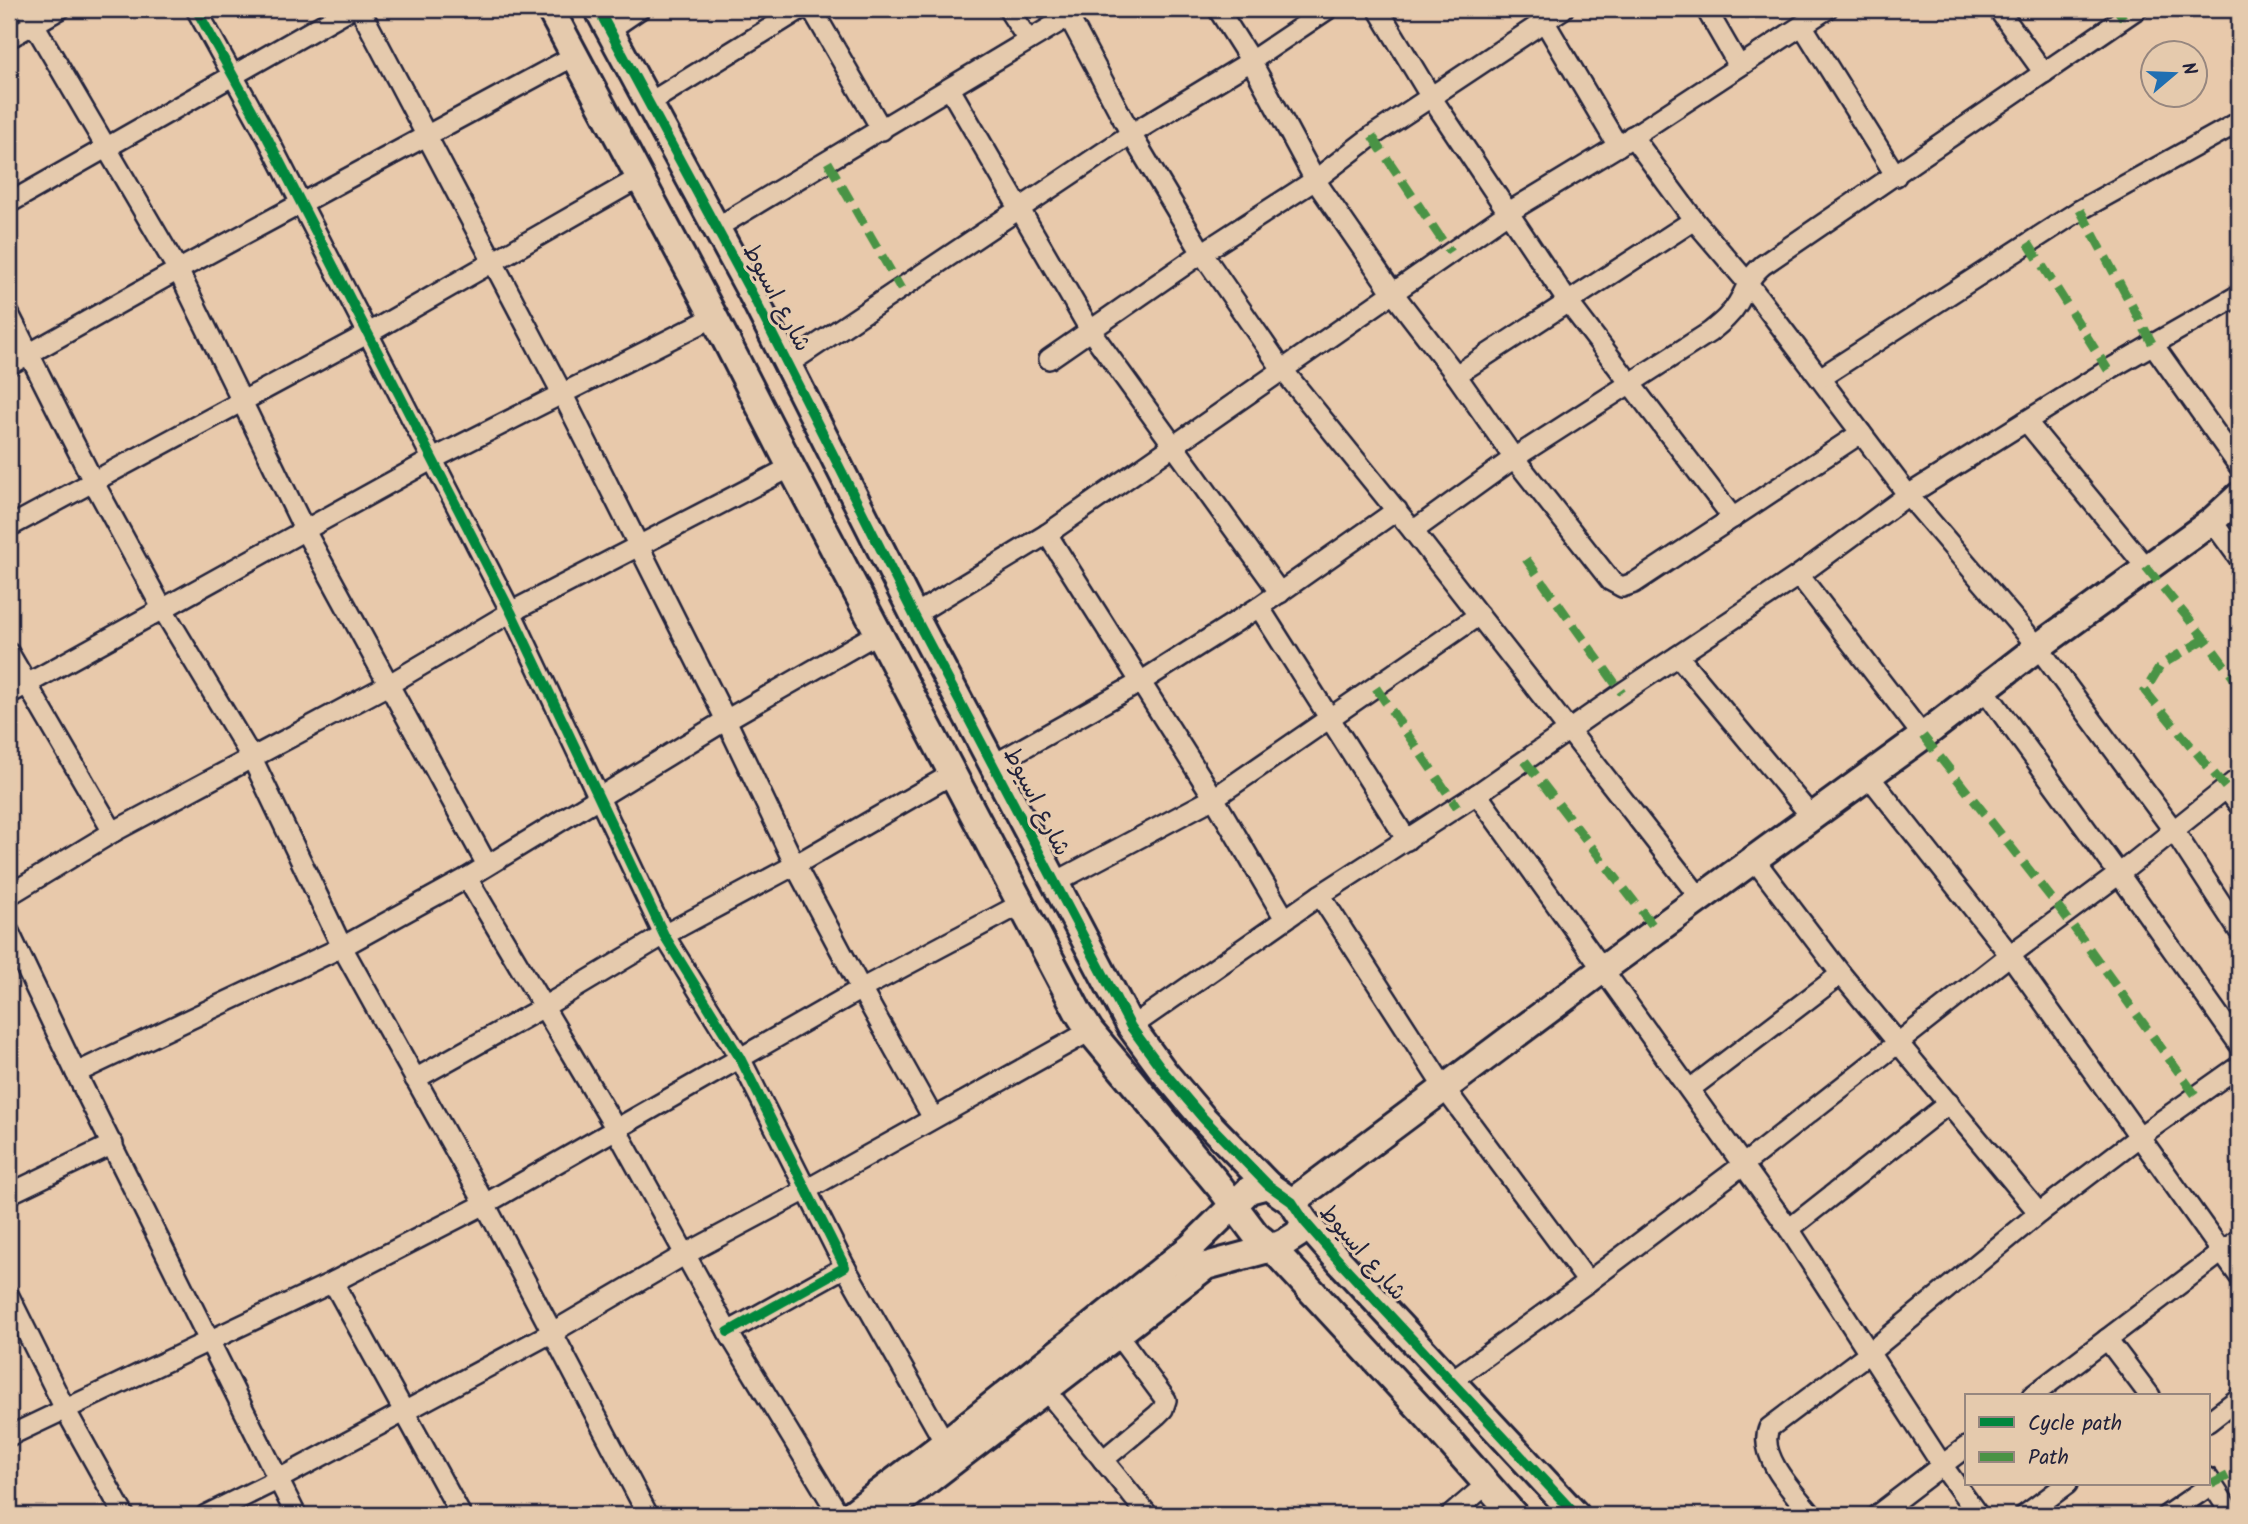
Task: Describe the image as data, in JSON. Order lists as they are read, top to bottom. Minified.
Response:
{"streets":{"street":["شارع اسيوط"]},"legend":["Cycle path","Path"],"north":"right"}
